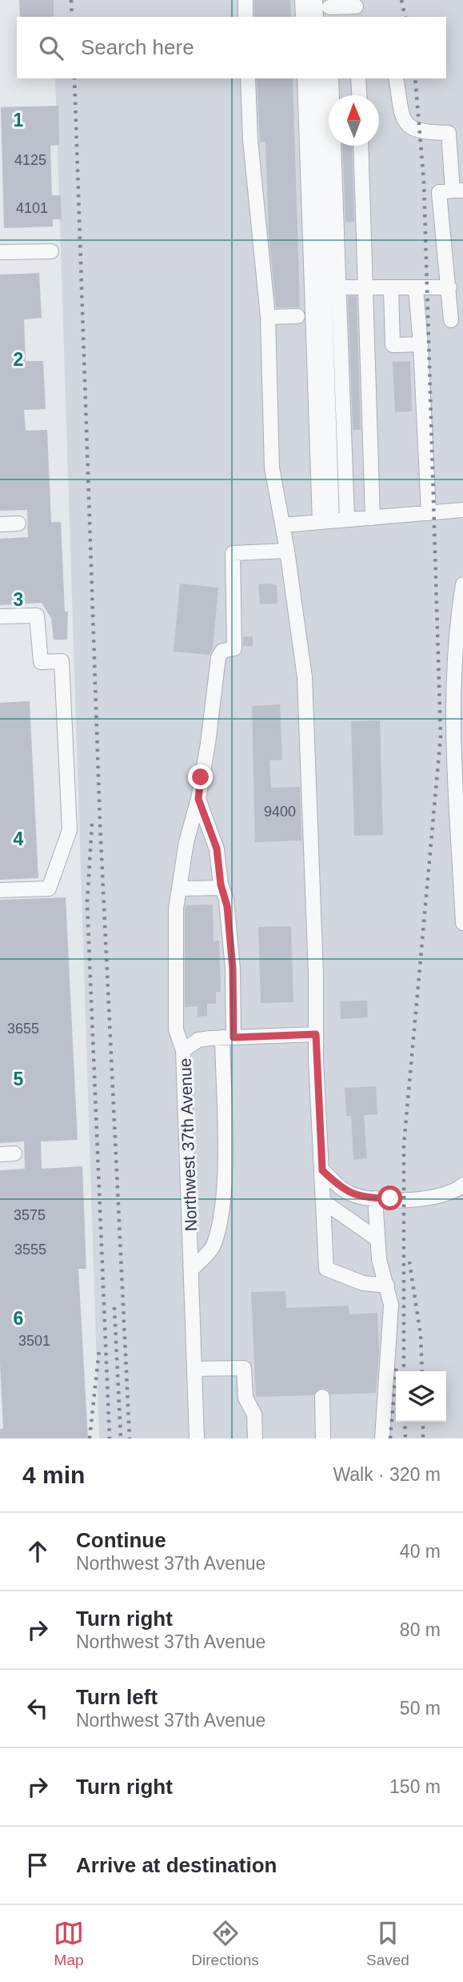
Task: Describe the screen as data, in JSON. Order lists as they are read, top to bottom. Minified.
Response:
{"streets":{"street":["Northwest 37th Avenue"]},"house_numbers":["4125","4101","9400","3655","3575","3555","3501"],"north":"top","page":{"search":"Search here","heading":["4 min","Walk · 320 m"],"list":[["Continue","Northwest 37th Avenue","40 m"],["Turn right","Northwest 37th Avenue","80 m"],["Turn left","Northwest 37th Avenue","50 m"],["Turn right","150 m"],"Arrive at destination"],"nav":["Map","Directions","Saved"]},"grid":{"rows":["1","2","3","4","5","6"]}}
